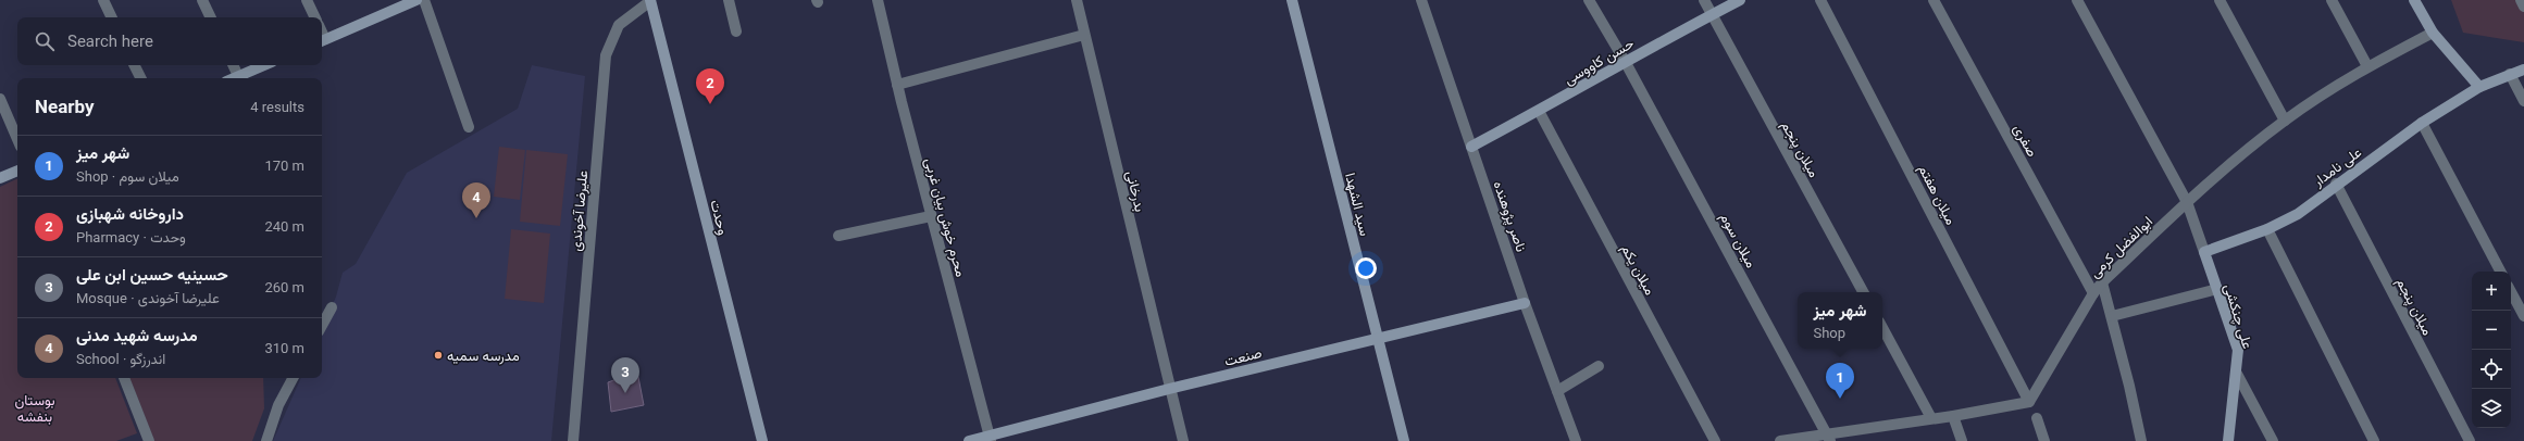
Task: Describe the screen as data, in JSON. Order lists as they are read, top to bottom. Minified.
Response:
{"streets":{"street":["حسن کاووسی","صفری","میلان پنجم","علی نامدار","بدرخانی","میلان هفتم","سید الشهدا","علیرضا آخوندی","ناصر پژوهنده","وحدت","محرم خوش بیان غربی","میلان سوم","ابوالفضل کرمی","میلان یکم","علی چنکشی","صنعت"]},"crossings":[["حسن کاووسی","میلان پنجم"],["حسن کاووسی","ناصر پژوهنده"],["حسن کاووسی","میلان سوم"],["حسن کاووسی","میلان یکم"],["صفری","ابوالفضل کرمی"],["میلان پنجم","علی نامدار"],["علی نامدار","علی چنکشی"],["بدرخانی","صنعت"],["میلان هفتم","ابوالفضل کرمی"],["سید الشهدا","صنعت"],["علیرضا آخوندی","وحدت"],["ناصر پژوهنده","صنعت"],["محرم خوش بیان غربی","صنعت"]],"parks":["بوستان بنفشه"],"places":["مدرسه سمیه"],"page":{"search":"Search here","pins":["2","4","3","1"],"heading":["Nearby","4 results"],"list":[{"mark":"1","name":"شهر میز","note":"Shop · میلان سوم","value":"170 m"},{"mark":"2","name":"داروخانه شهبازی","note":"Pharmacy · وحدت","value":"240 m"},{"mark":"3","name":"حسینیه حسین ابن علی","note":"Mosque · علیرضا آخوندی","value":"260 m"},{"mark":"4","name":"مدرسه شهید مدنی","note":"School · اندرزگو","value":"310 m"}],"map_buttons":["+","−"],"popup":["شهر میز","Shop"]}}
